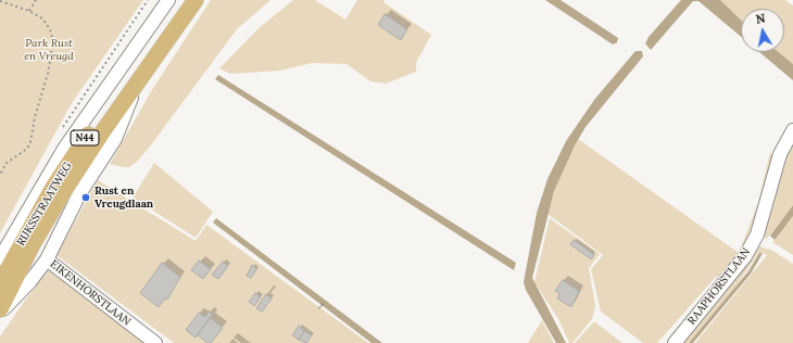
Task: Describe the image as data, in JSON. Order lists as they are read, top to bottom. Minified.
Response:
{"streets":{"main road":["N44","RIJKSSTRAATWEG"],"street":["RAAPHORSTLAAN","EIKENHORSTLAAN"]},"crossings":[["RIJKSSTRAATWEG","EIKENHORSTLAAN"]],"parks":["Park Rust en Vreugd"],"places":["Rust en Vreugdlaan"],"north":"top"}
